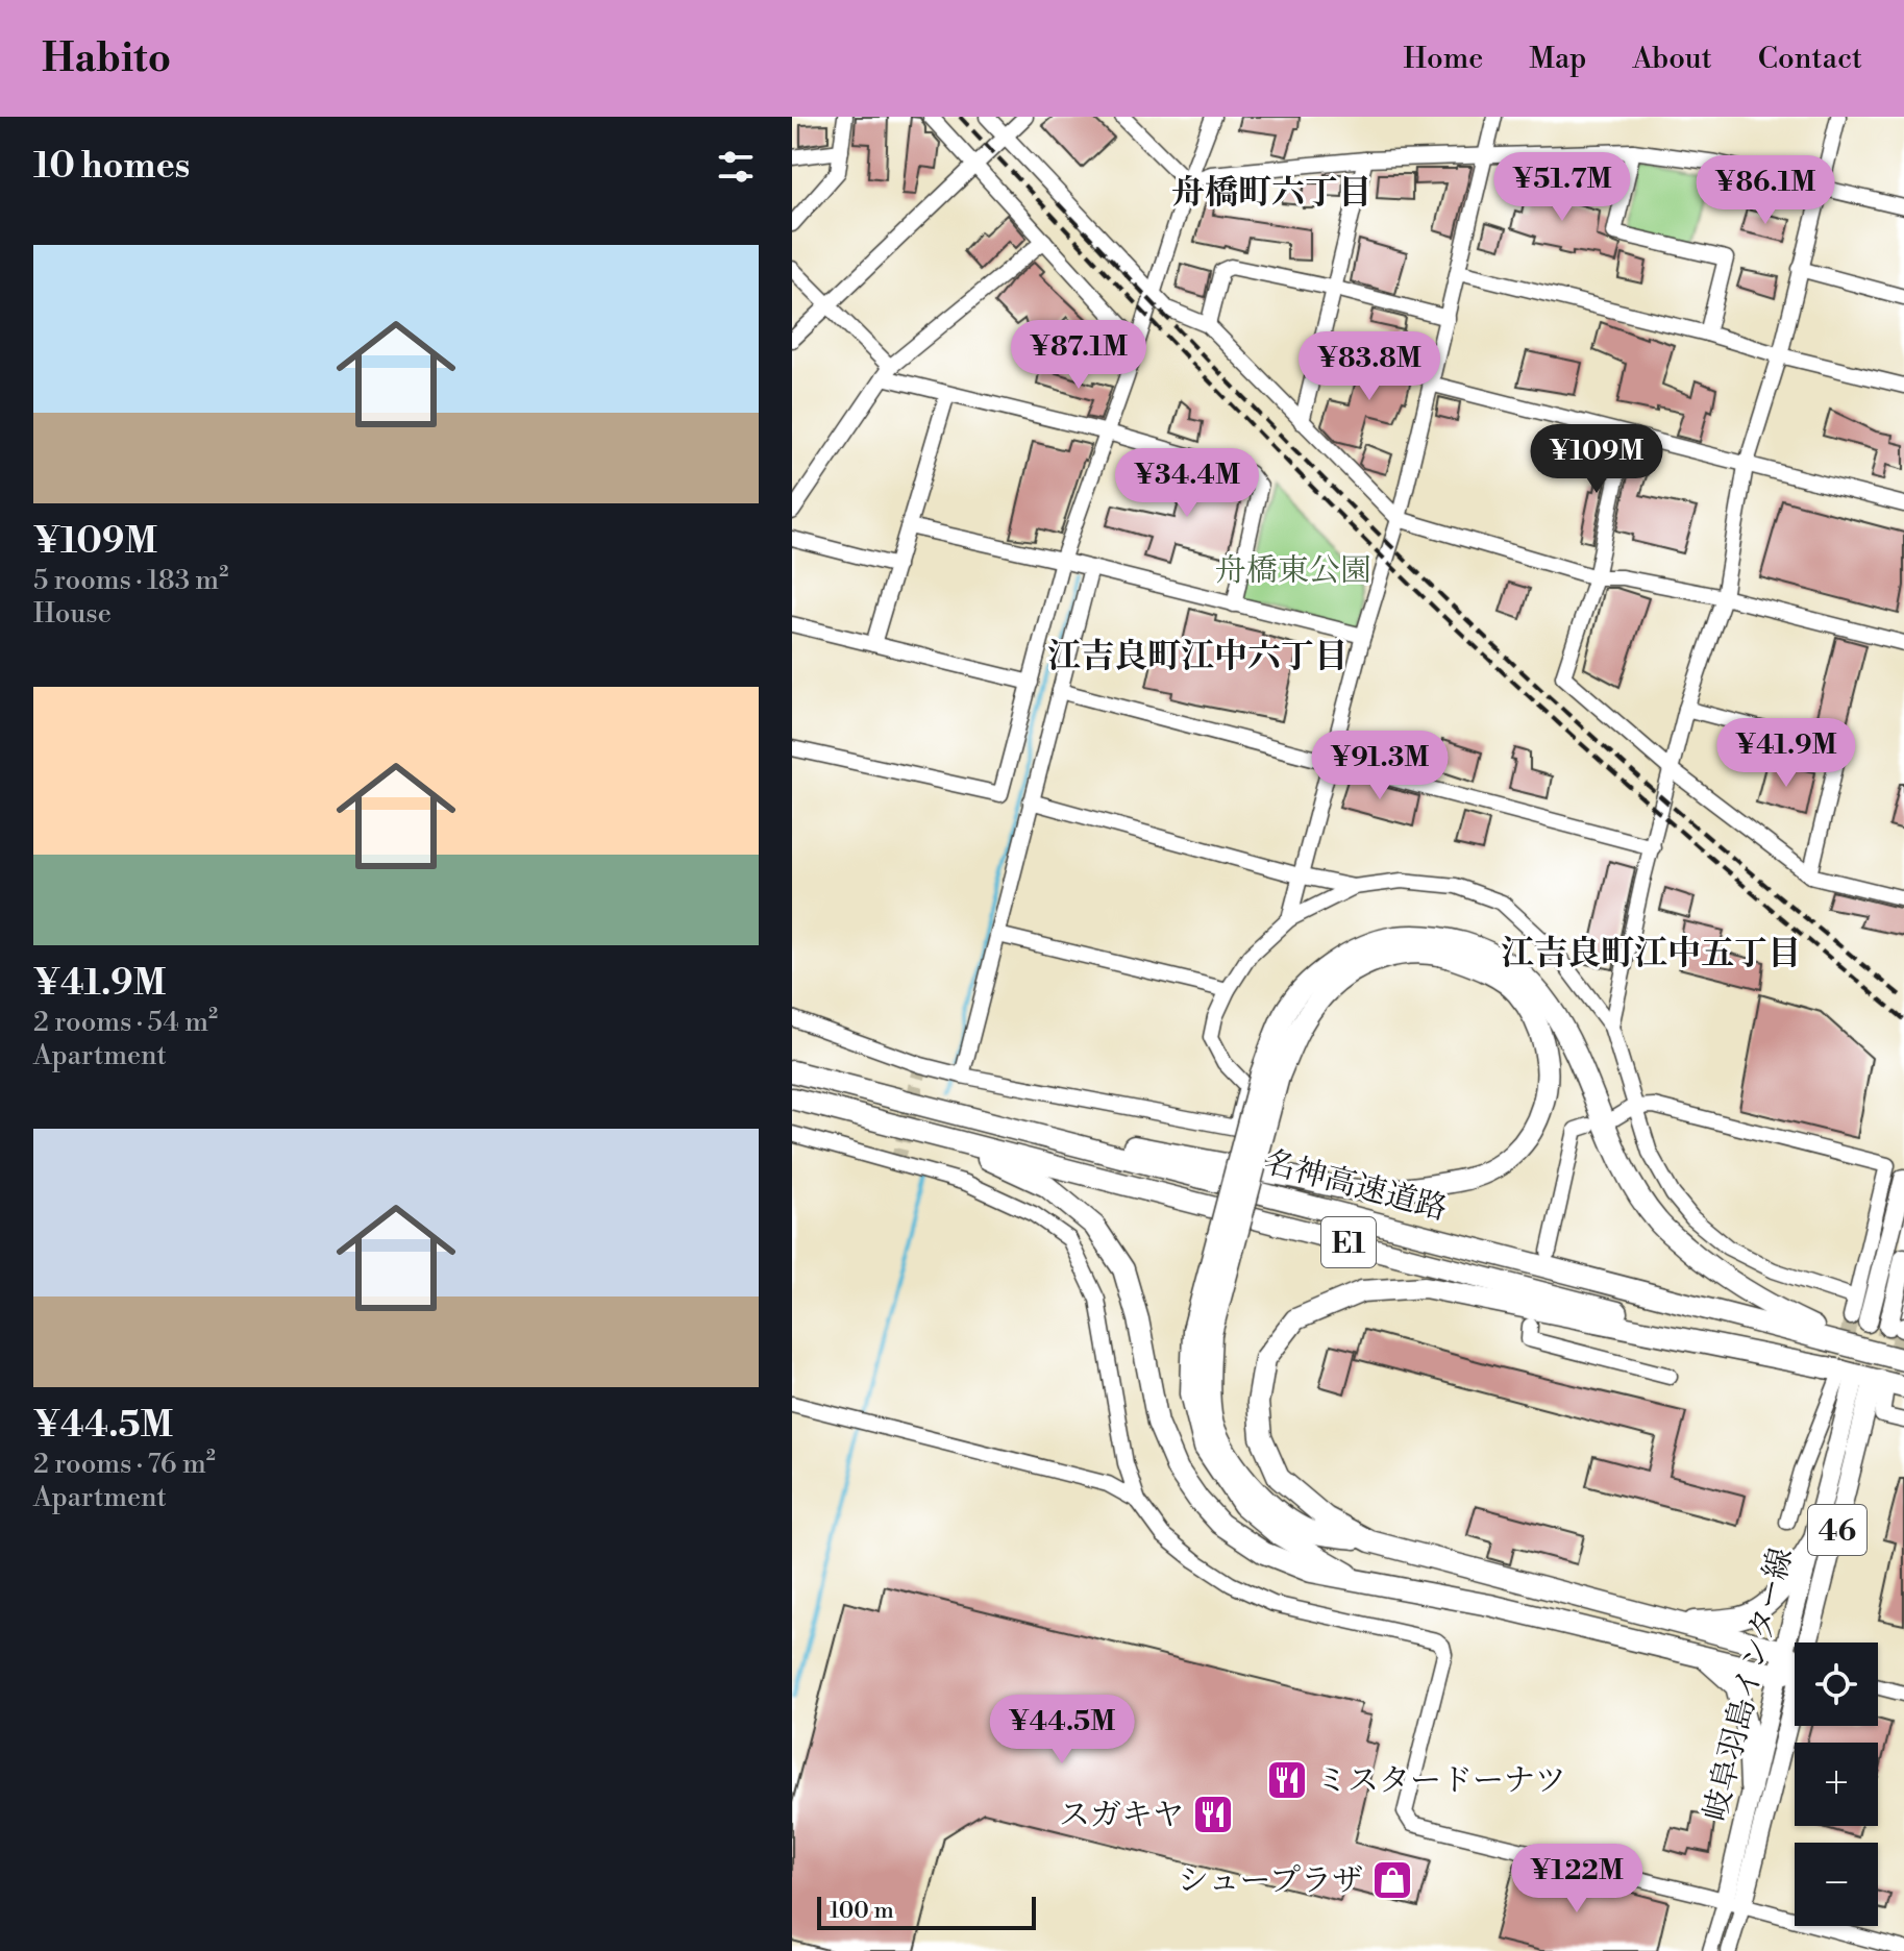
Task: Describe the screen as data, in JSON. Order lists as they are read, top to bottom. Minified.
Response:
{"streets":{"highway":["名神高速道路","E1"],"main road":["46","岐阜羽島インター線"]},"crossings":[["名神高速道路","岐阜羽島インター線"]],"districts":["舟橋町六丁目","江吉良町江中六丁目","江吉良町江中五丁目"],"parks":["舟橋東公園"],"places":{"restaurant":["ミスタードーナツ","スガキヤ"],"shop":["シュープラザ"]},"scale_bar":"100 m","page":{"header":"Habito","nav":["Home","Map","About","Contact"],"heading":"10 homes","price":["¥51.7M","¥86.1M","¥87.1M","¥83.8M","¥109M","¥34.4M","¥41.9M","¥91.3M","¥44.5M","¥122M"],"list":[{"name":"¥109M","note":"5 rooms · 183 m² · House"},{"name":"¥41.9M","note":"2 rooms · 54 m² · Apartment"},{"name":"¥44.5M","note":"2 rooms · 76 m² · Apartment"}],"map_buttons":["+","−"],"scale":"100 m"}}
